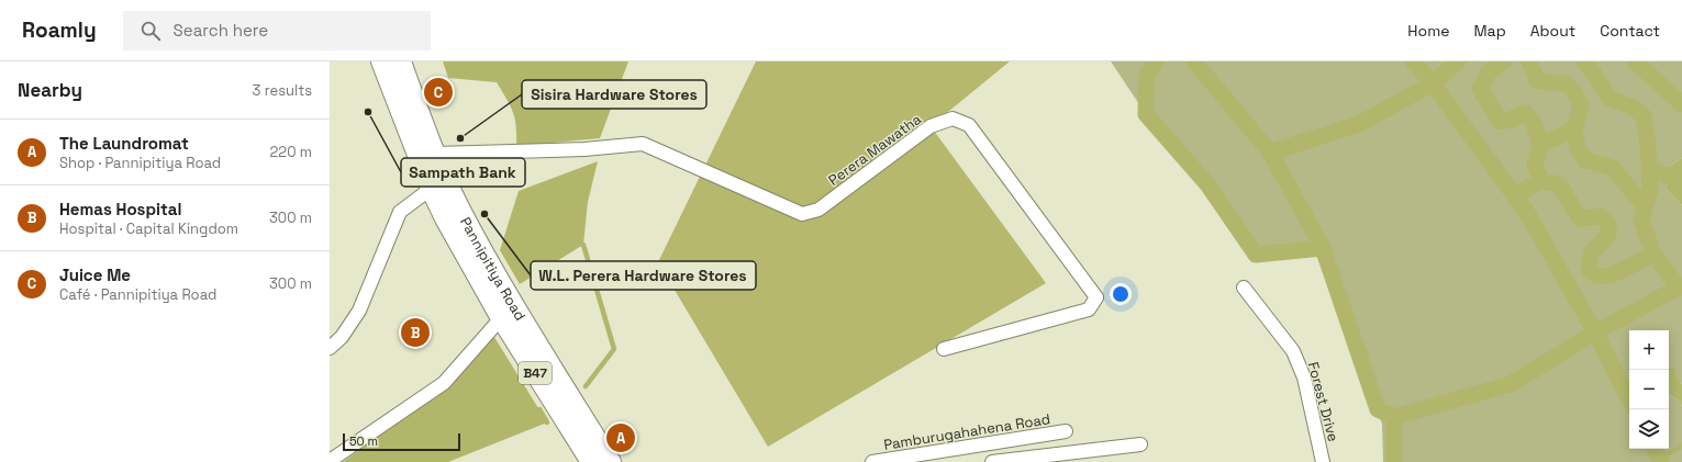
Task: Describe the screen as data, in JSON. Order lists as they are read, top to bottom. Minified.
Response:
{"streets":{"main road":["Pannipitiya Road","B47"],"street":["Perera Mawatha","Forest Drive","Pamburugahahena Road"]},"crossings":[["Perera Mawatha","Pannipitiya Road"]],"places":["Sampath Bank","Sisira Hardware Stores","W.L. Perera Hardware Stores"],"scale_bar":"50 m","page":{"header":"Roamly","search":"Search here","nav":["Home","Map","About","Contact"],"heading":["Nearby","3 results"],"pins":["C","B","A"],"list":[{"mark":"A","name":"The Laundromat","note":"Shop · Pannipitiya Road","value":"220 m"},{"mark":"B","name":"Hemas Hospital","note":"Hospital · Capital Kingdom","value":"300 m"},{"mark":"C","name":"Juice Me","note":"Café · Pannipitiya Road","value":"300 m"}],"map_buttons":["+","−"],"scale":"50 m"}}
